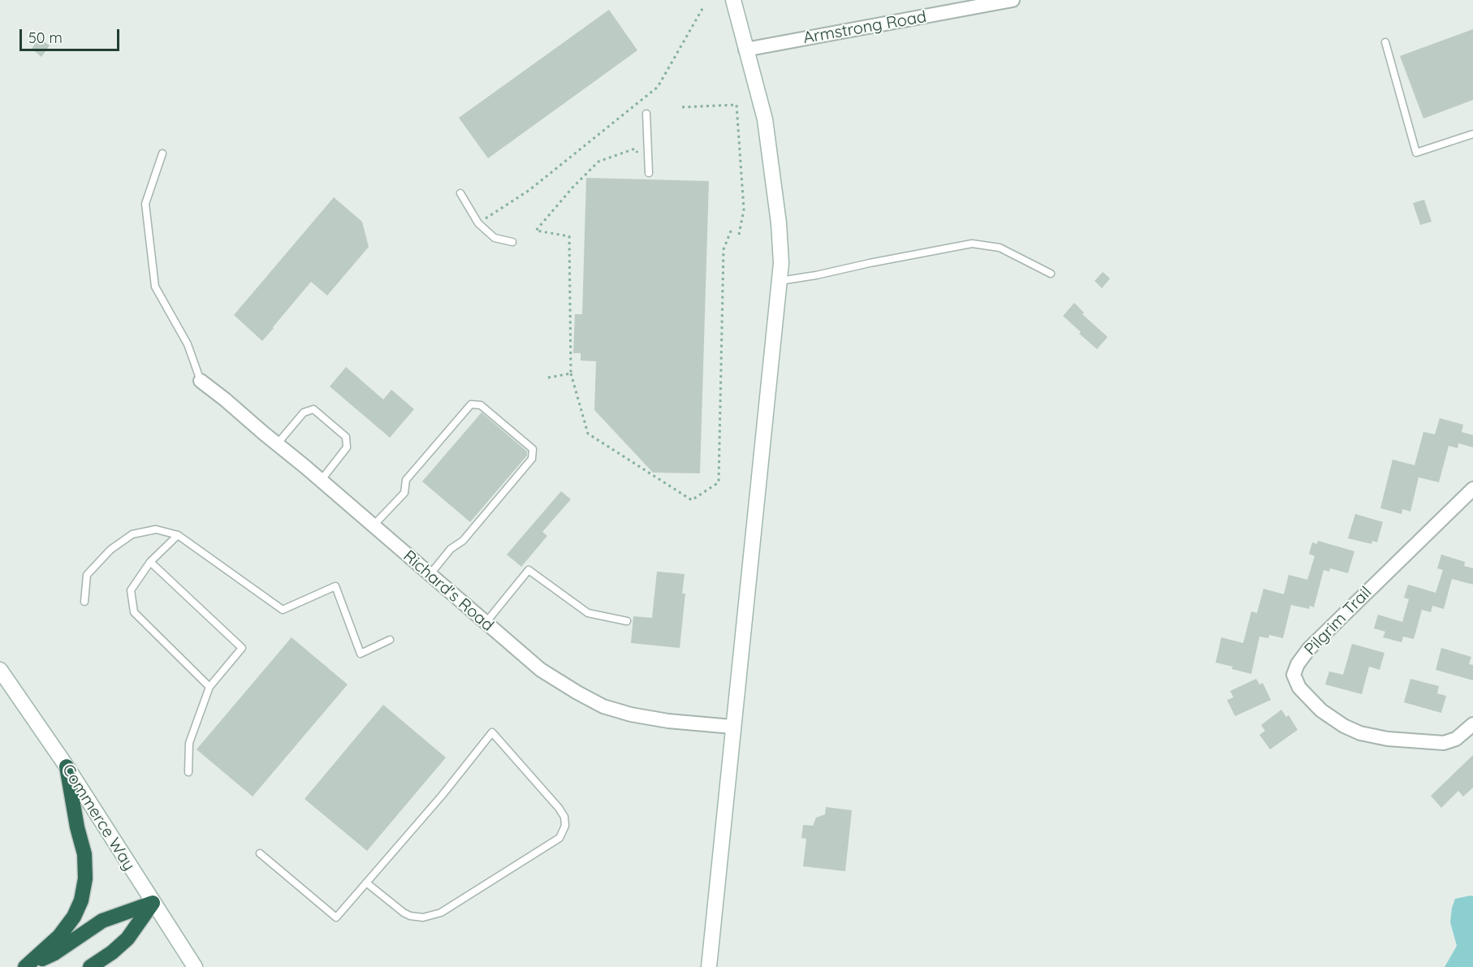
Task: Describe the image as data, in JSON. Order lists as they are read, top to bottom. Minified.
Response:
{"streets":{"street":["Armstrong Road","Richard's Road","Pilgrim Trail","Commerce Way"]},"scale_bar":"50 m"}
